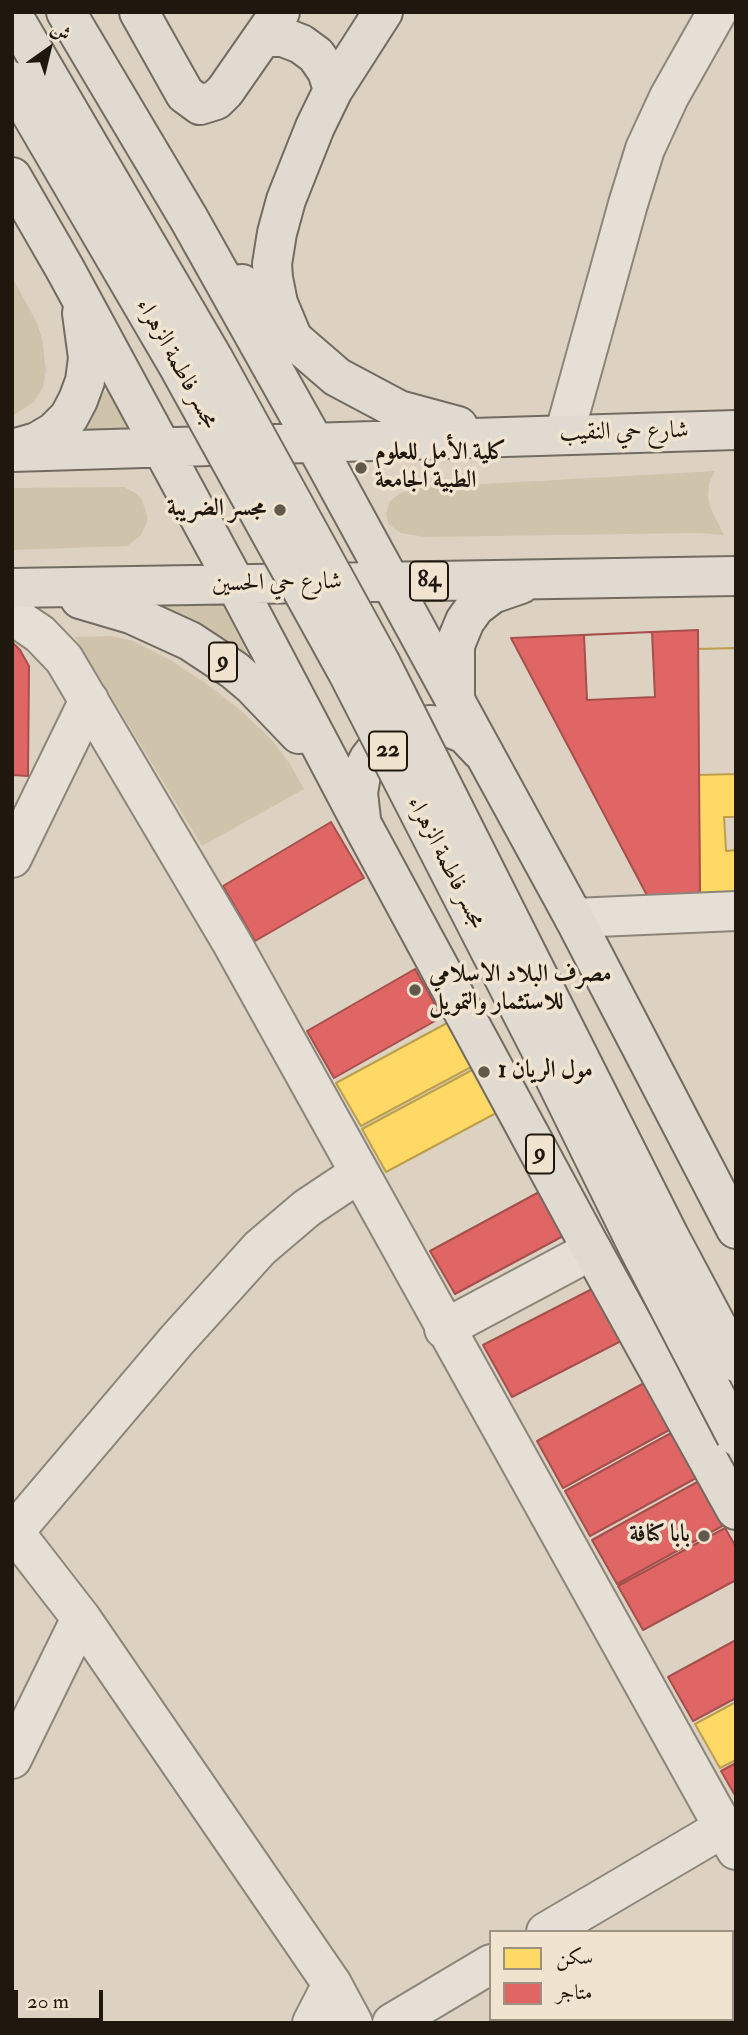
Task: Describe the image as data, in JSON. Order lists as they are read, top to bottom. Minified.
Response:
{"streets":{"main road":["مجسر فاطمة الزهراء","شارع حي النقيب","84","شارع حي الحسين","9","22"]},"crossings":[["84","شارع حي الحسين"],["شارع حي الحسين","9"]],"places":["كلية الأمل للعلوم الطبية الجامعة","مجسر الضريبة","مصرف البلاد الاسلامي للاستثمار والتمويل","مول الريان 1","بابا كنافة"],"legend":["سكن","متاجر"],"scale_bar":"20 m","north":"top right"}
